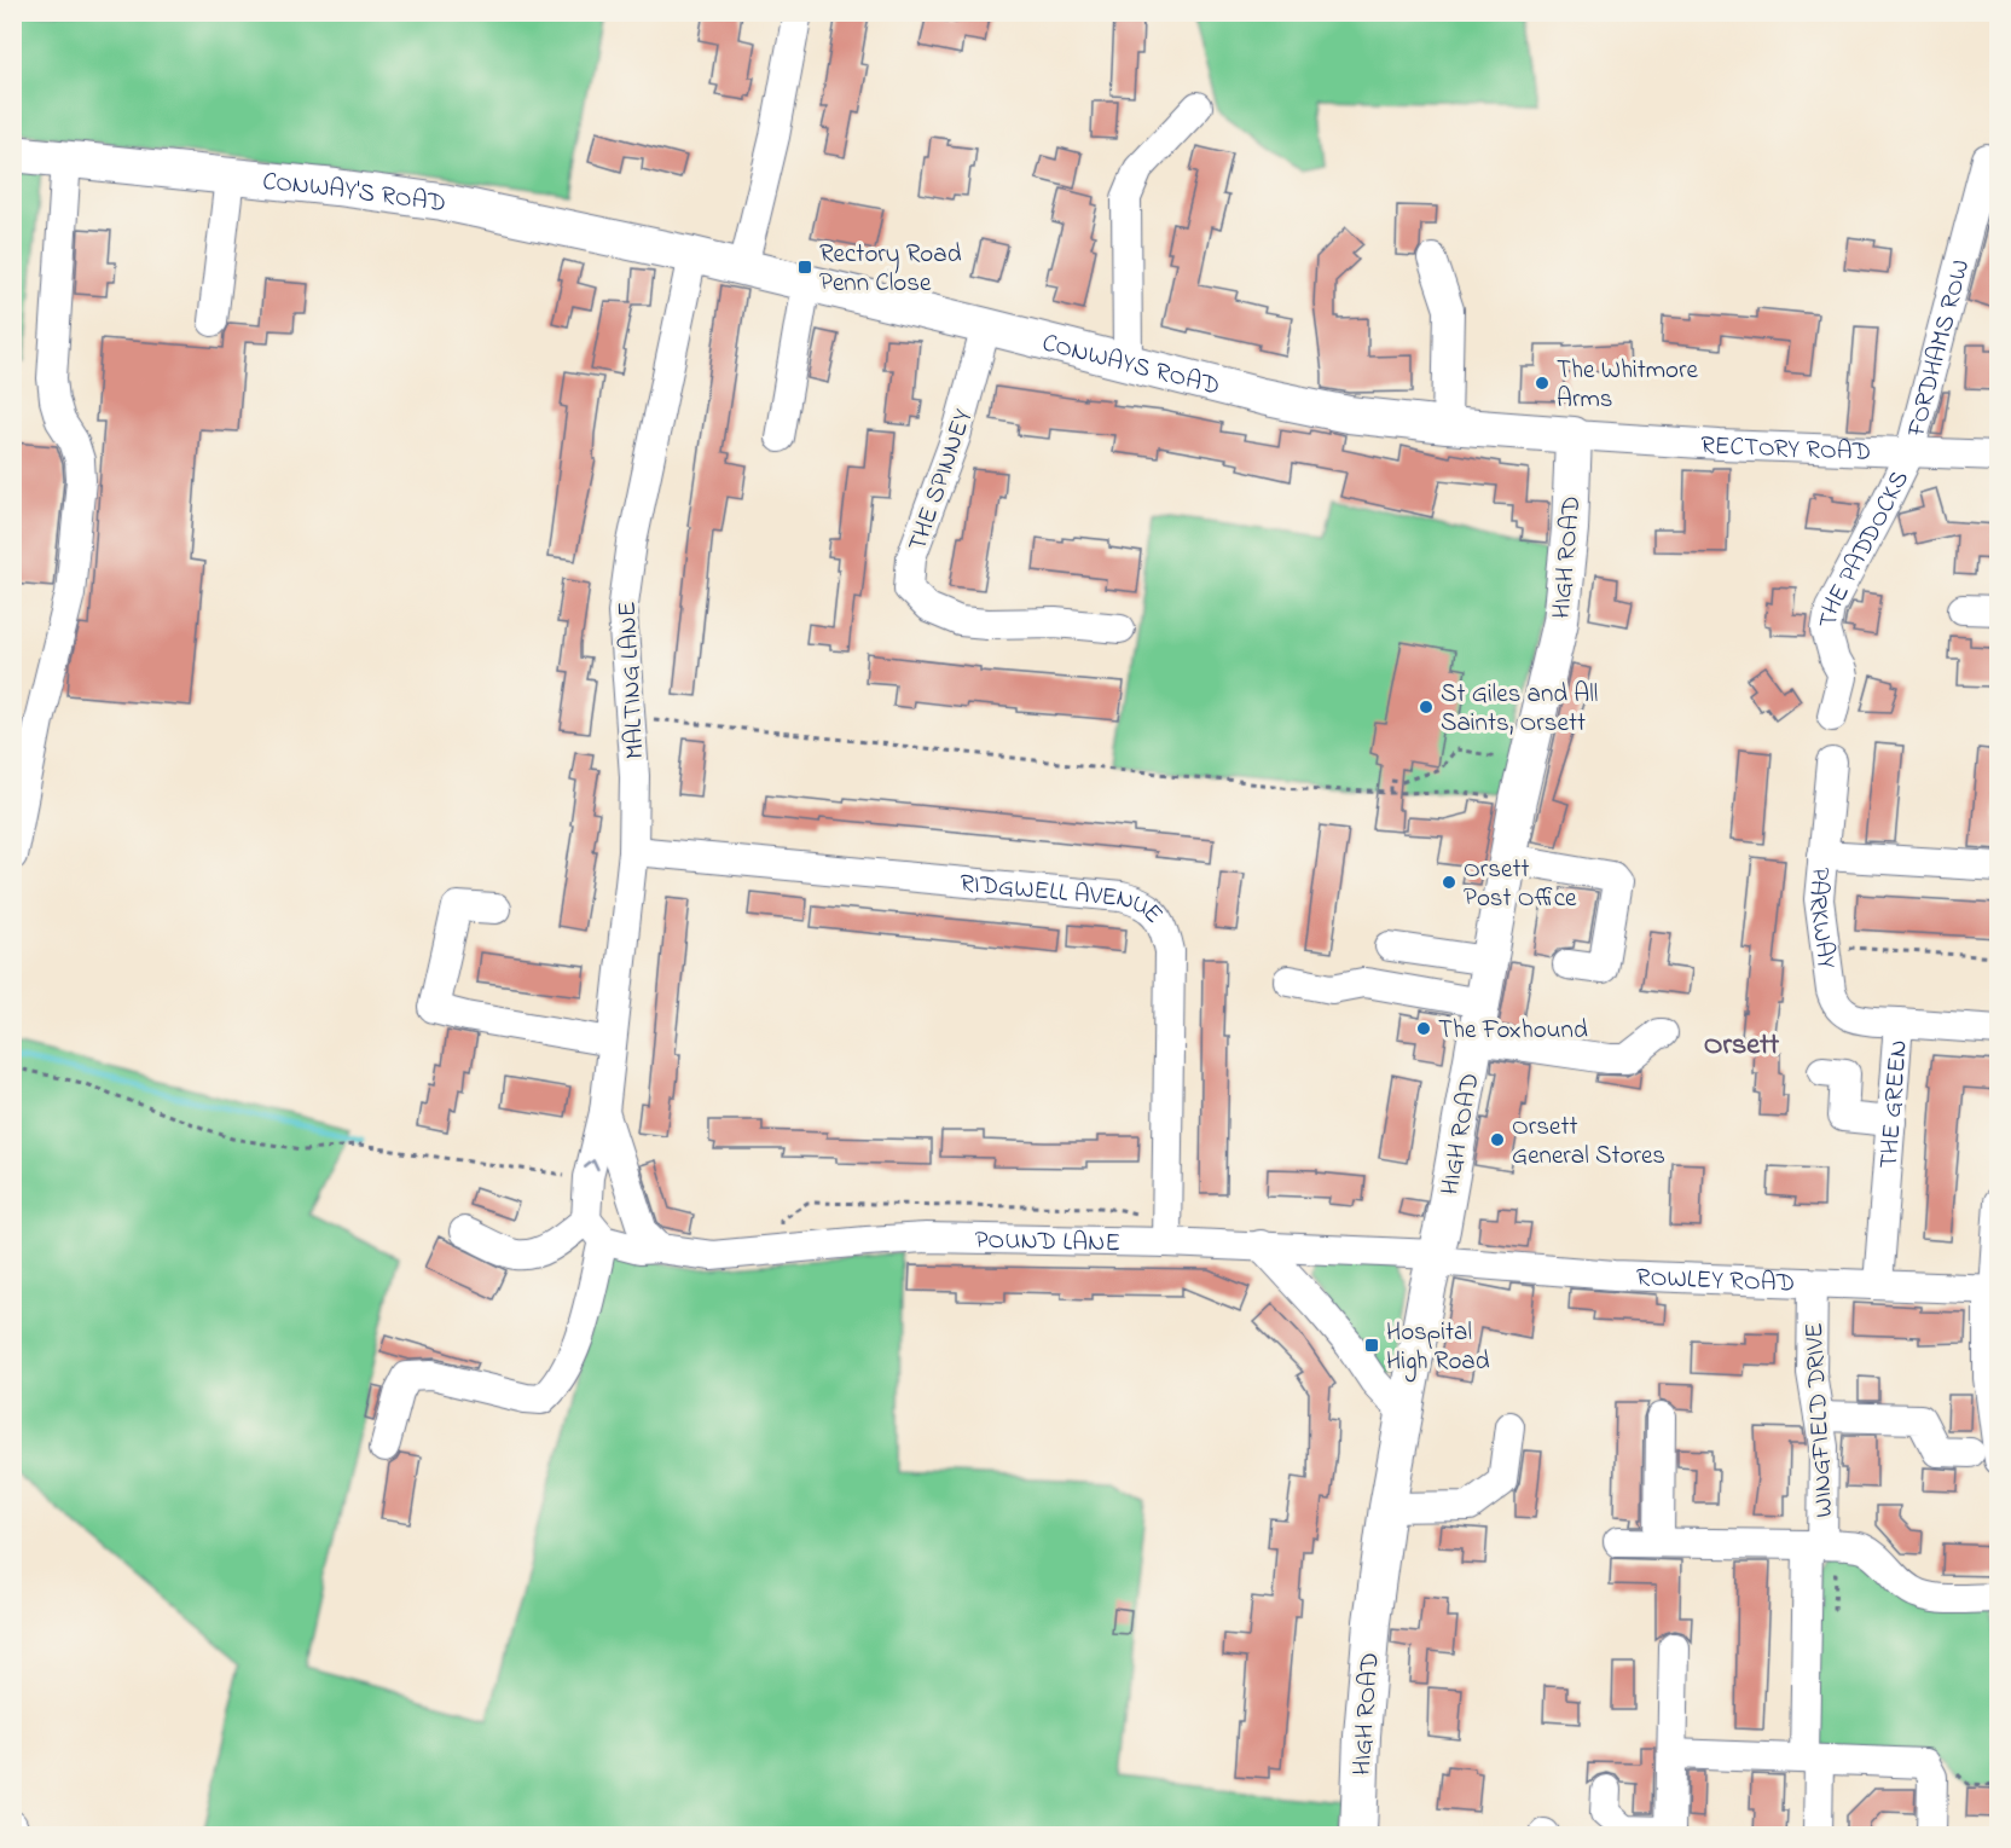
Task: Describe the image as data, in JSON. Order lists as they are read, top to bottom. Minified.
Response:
{"streets":{"main road":["CONWAY'S ROAD","CONWAYS ROAD","HIGH ROAD"],"street":["FORDHAMS ROW","RECTORY ROAD","THE SPINNEY","THE PADDOCKS","MALTING LANE","RIDGWELL AVENUE","PARKWAY","THE GREEN","POUND LANE","ROWLEY ROAD","WINGFIELD DRIVE"]},"crossings":[["CONWAY'S ROAD","CONWAYS ROAD"],["CONWAY'S ROAD","MALTING LANE"],["FORDHAMS ROW","RECTORY ROAD"],["FORDHAMS ROW","THE PADDOCKS"],["CONWAYS ROAD","RECTORY ROAD"],["CONWAYS ROAD","THE SPINNEY"],["CONWAYS ROAD","HIGH ROAD"],["CONWAYS ROAD","MALTING LANE"],["RECTORY ROAD","THE PADDOCKS"],["RECTORY ROAD","HIGH ROAD"],["HIGH ROAD","POUND LANE"],["HIGH ROAD","ROWLEY ROAD"],["MALTING LANE","RIDGWELL AVENUE"],["MALTING LANE","POUND LANE"],["RIDGWELL AVENUE","POUND LANE"],["PARKWAY","THE GREEN"],["THE GREEN","ROWLEY ROAD"],["POUND LANE","ROWLEY ROAD"],["ROWLEY ROAD","WINGFIELD DRIVE"]],"districts":["Orsett"],"places":{"transit":["Rectory Road Penn Close","Hospital High Road"],"other":["The Whitmore Arms","St Giles and All Saints, Orsett","Orsett Post Office","The Foxhound","Orsett General Stores"]}}
